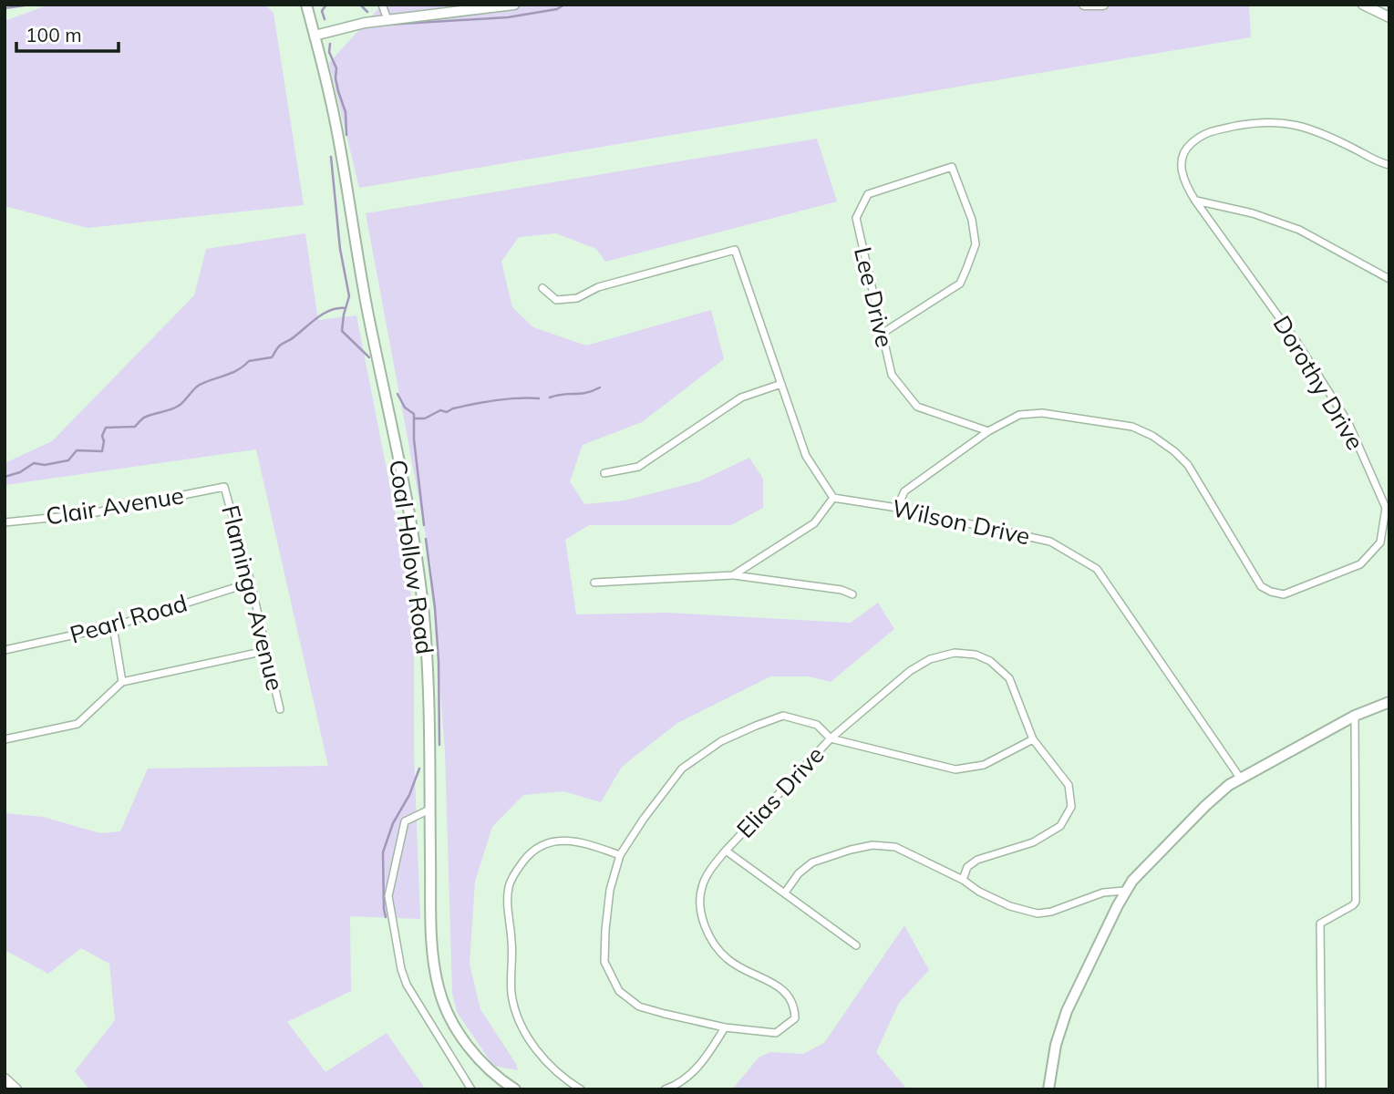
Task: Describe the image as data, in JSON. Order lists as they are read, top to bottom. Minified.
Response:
{"streets":{"main road":["Coal Hollow Road"],"street":["Lee Drive","Dorothy Drive","Clair Avenue","Wilson Drive","Flamingo Avenue","Pearl Road","Elias Drive"]},"crossings":[["Lee Drive","Dorothy Drive"],["Dorothy Drive","Wilson Drive"],["Clair Avenue","Flamingo Avenue"],["Flamingo Avenue","Pearl Road"]],"scale_bar":"100 m"}
